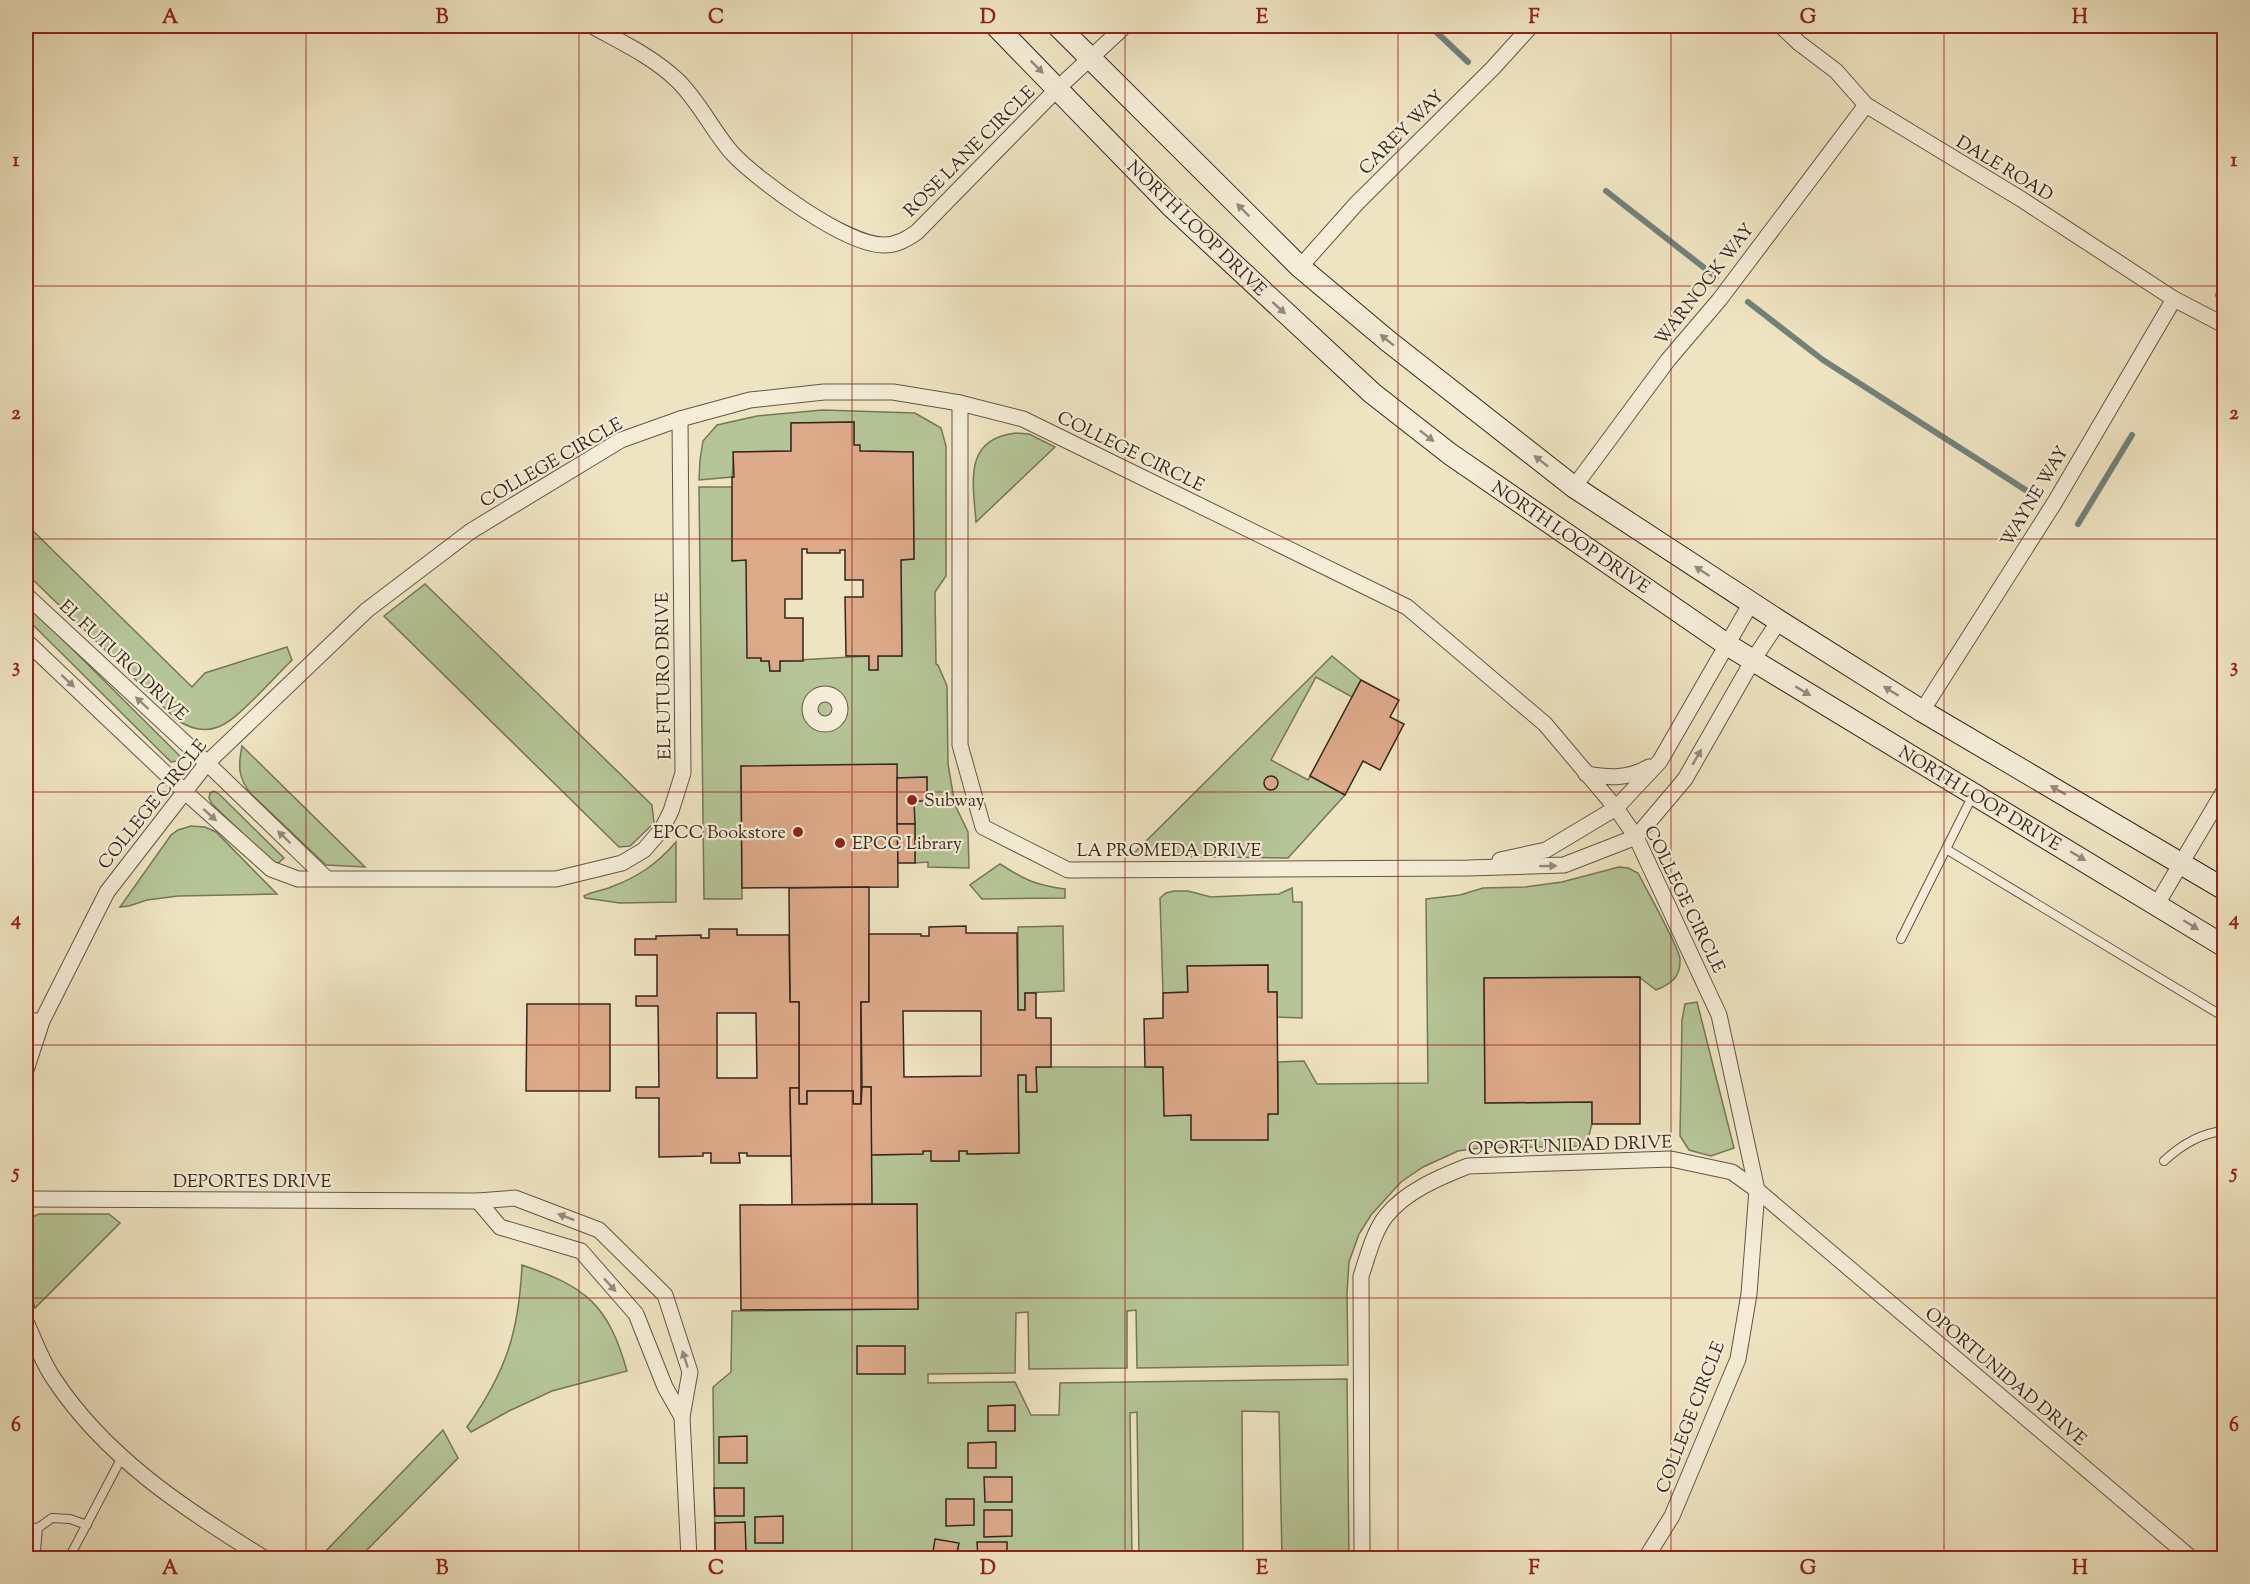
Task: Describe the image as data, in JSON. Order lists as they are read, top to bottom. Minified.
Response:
{"streets":{"main road":["NORTH LOOP DRIVE"],"street":["CAREY WAY","ROSE LANE CIRCLE","DALE ROAD","WARNOCK WAY","COLLEGE CIRCLE","WAYNE WAY","EL FUTURO DRIVE","LA PROMEDA DRIVE","OPORTUNIDAD DRIVE","DEPORTES DRIVE"]},"crossings":[["ROSE LANE CIRCLE","NORTH LOOP DRIVE"],["DALE ROAD","WARNOCK WAY"],["DALE ROAD","WAYNE WAY"],["COLLEGE CIRCLE","EL FUTURO DRIVE"],["COLLEGE CIRCLE","LA PROMEDA DRIVE"],["COLLEGE CIRCLE","OPORTUNIDAD DRIVE"]],"places":["Subway","EPCC Bookstore","EPCC Library"],"grid":{"columns":["A","B","C","D","E","F","G","H"],"rows":["1","2","3","4","5","6"]}}
